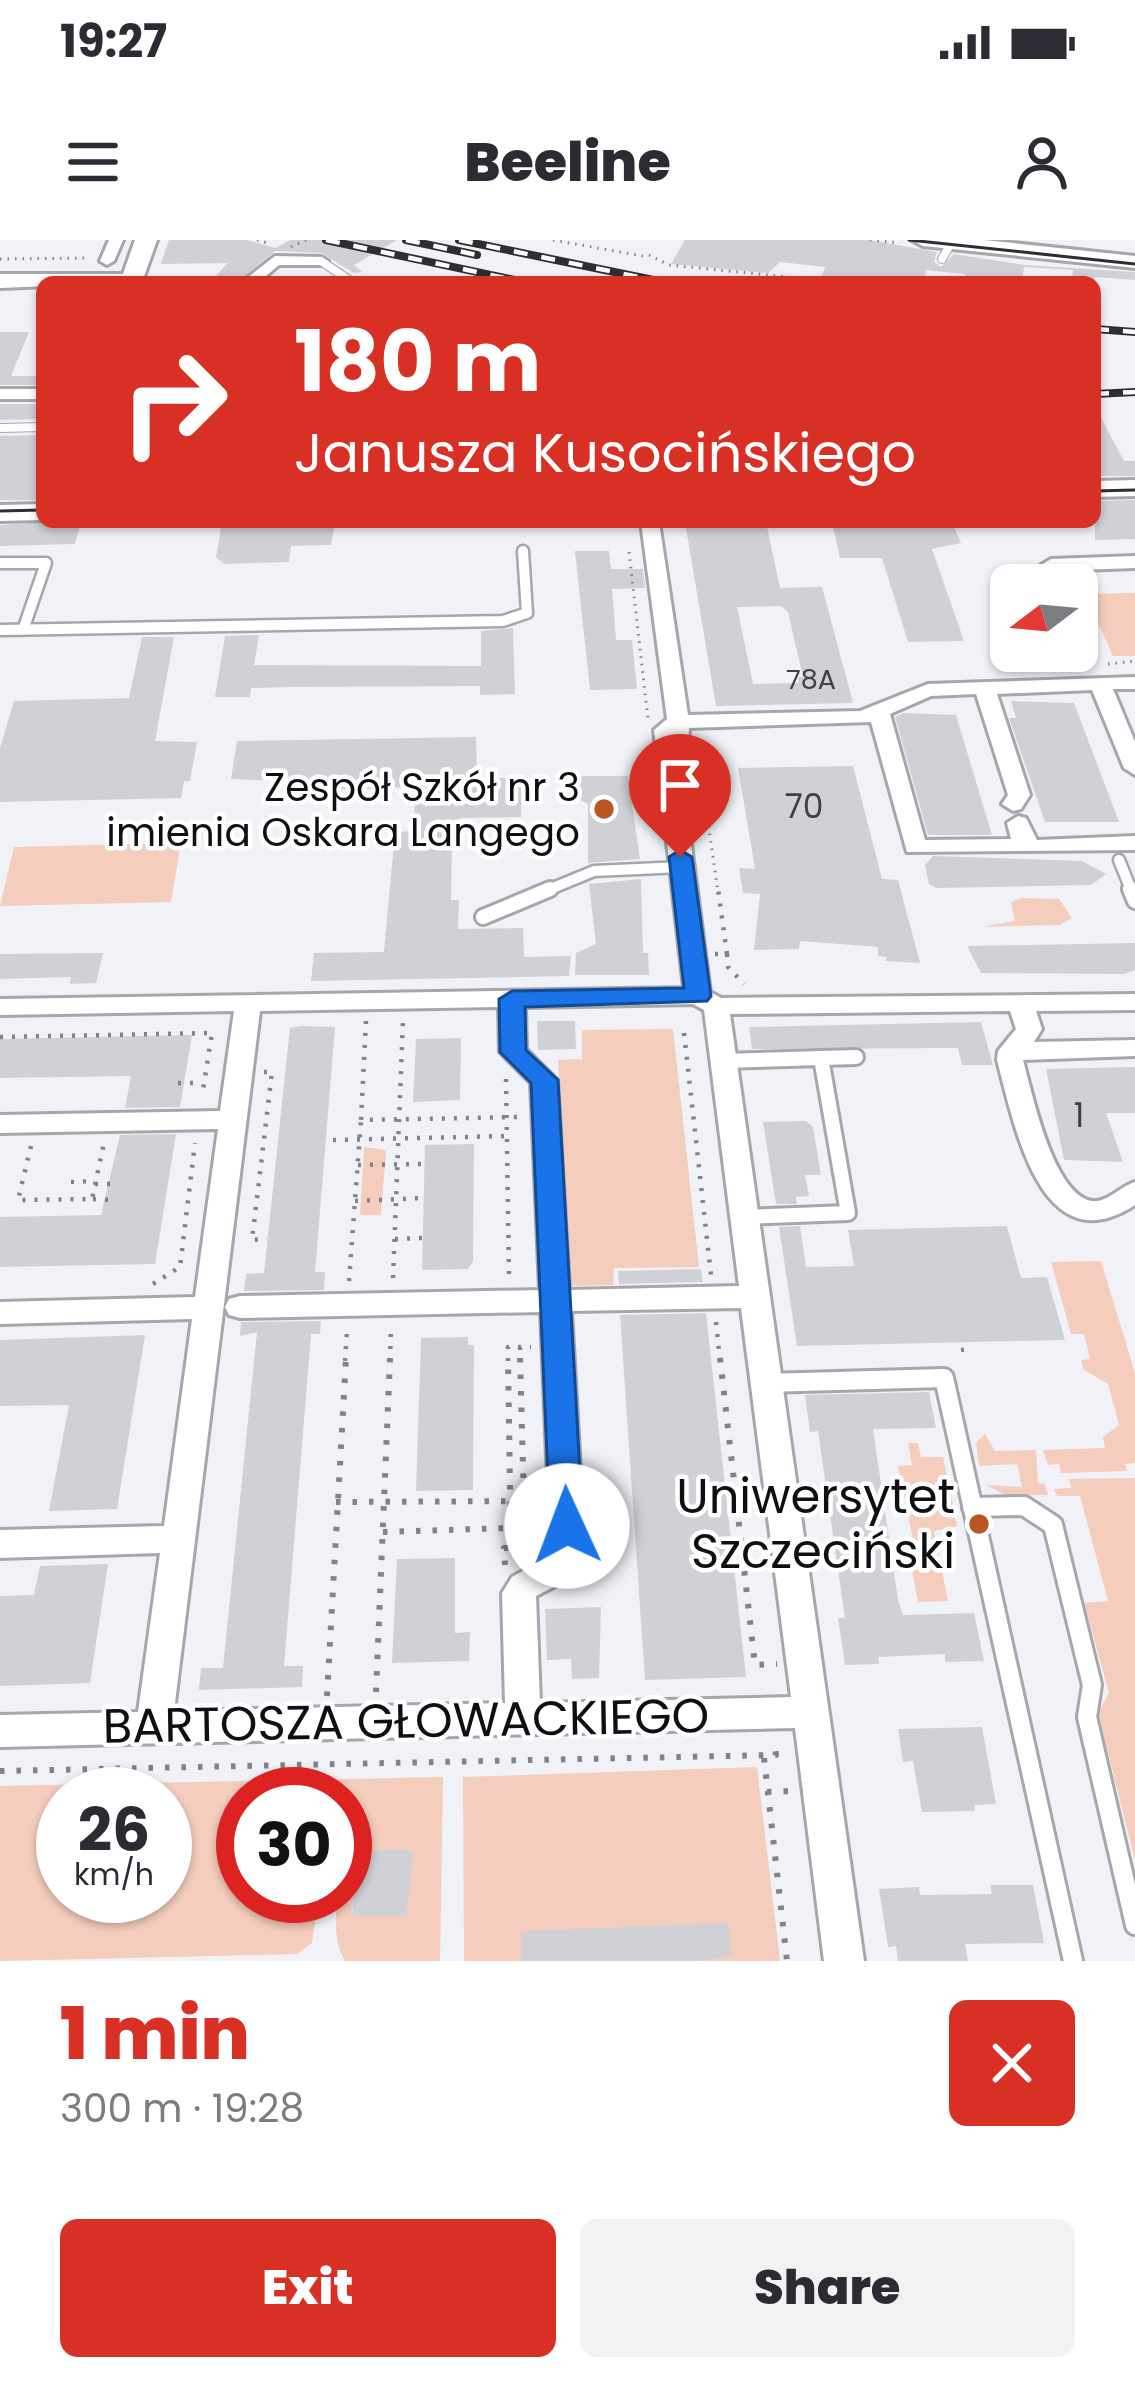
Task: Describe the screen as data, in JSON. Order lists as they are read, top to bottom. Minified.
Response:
{"streets":{"street":["BARTOSZA GŁOWACKIEGO"]},"places":["Zespół Szkół nr 3 imienia Oskara Langego","Uniwersytet Szczeciński"],"house_numbers":["78A","70","1"],"north":"left","page":{"status":"19:27","header":"Beeline","turn":["180 m","Janusza Kusocińskiego"],"speed":"26 km/h","limit":"30","heading":["1 min","300 m · 19:28"],"buttons":["Exit","Share"]}}
